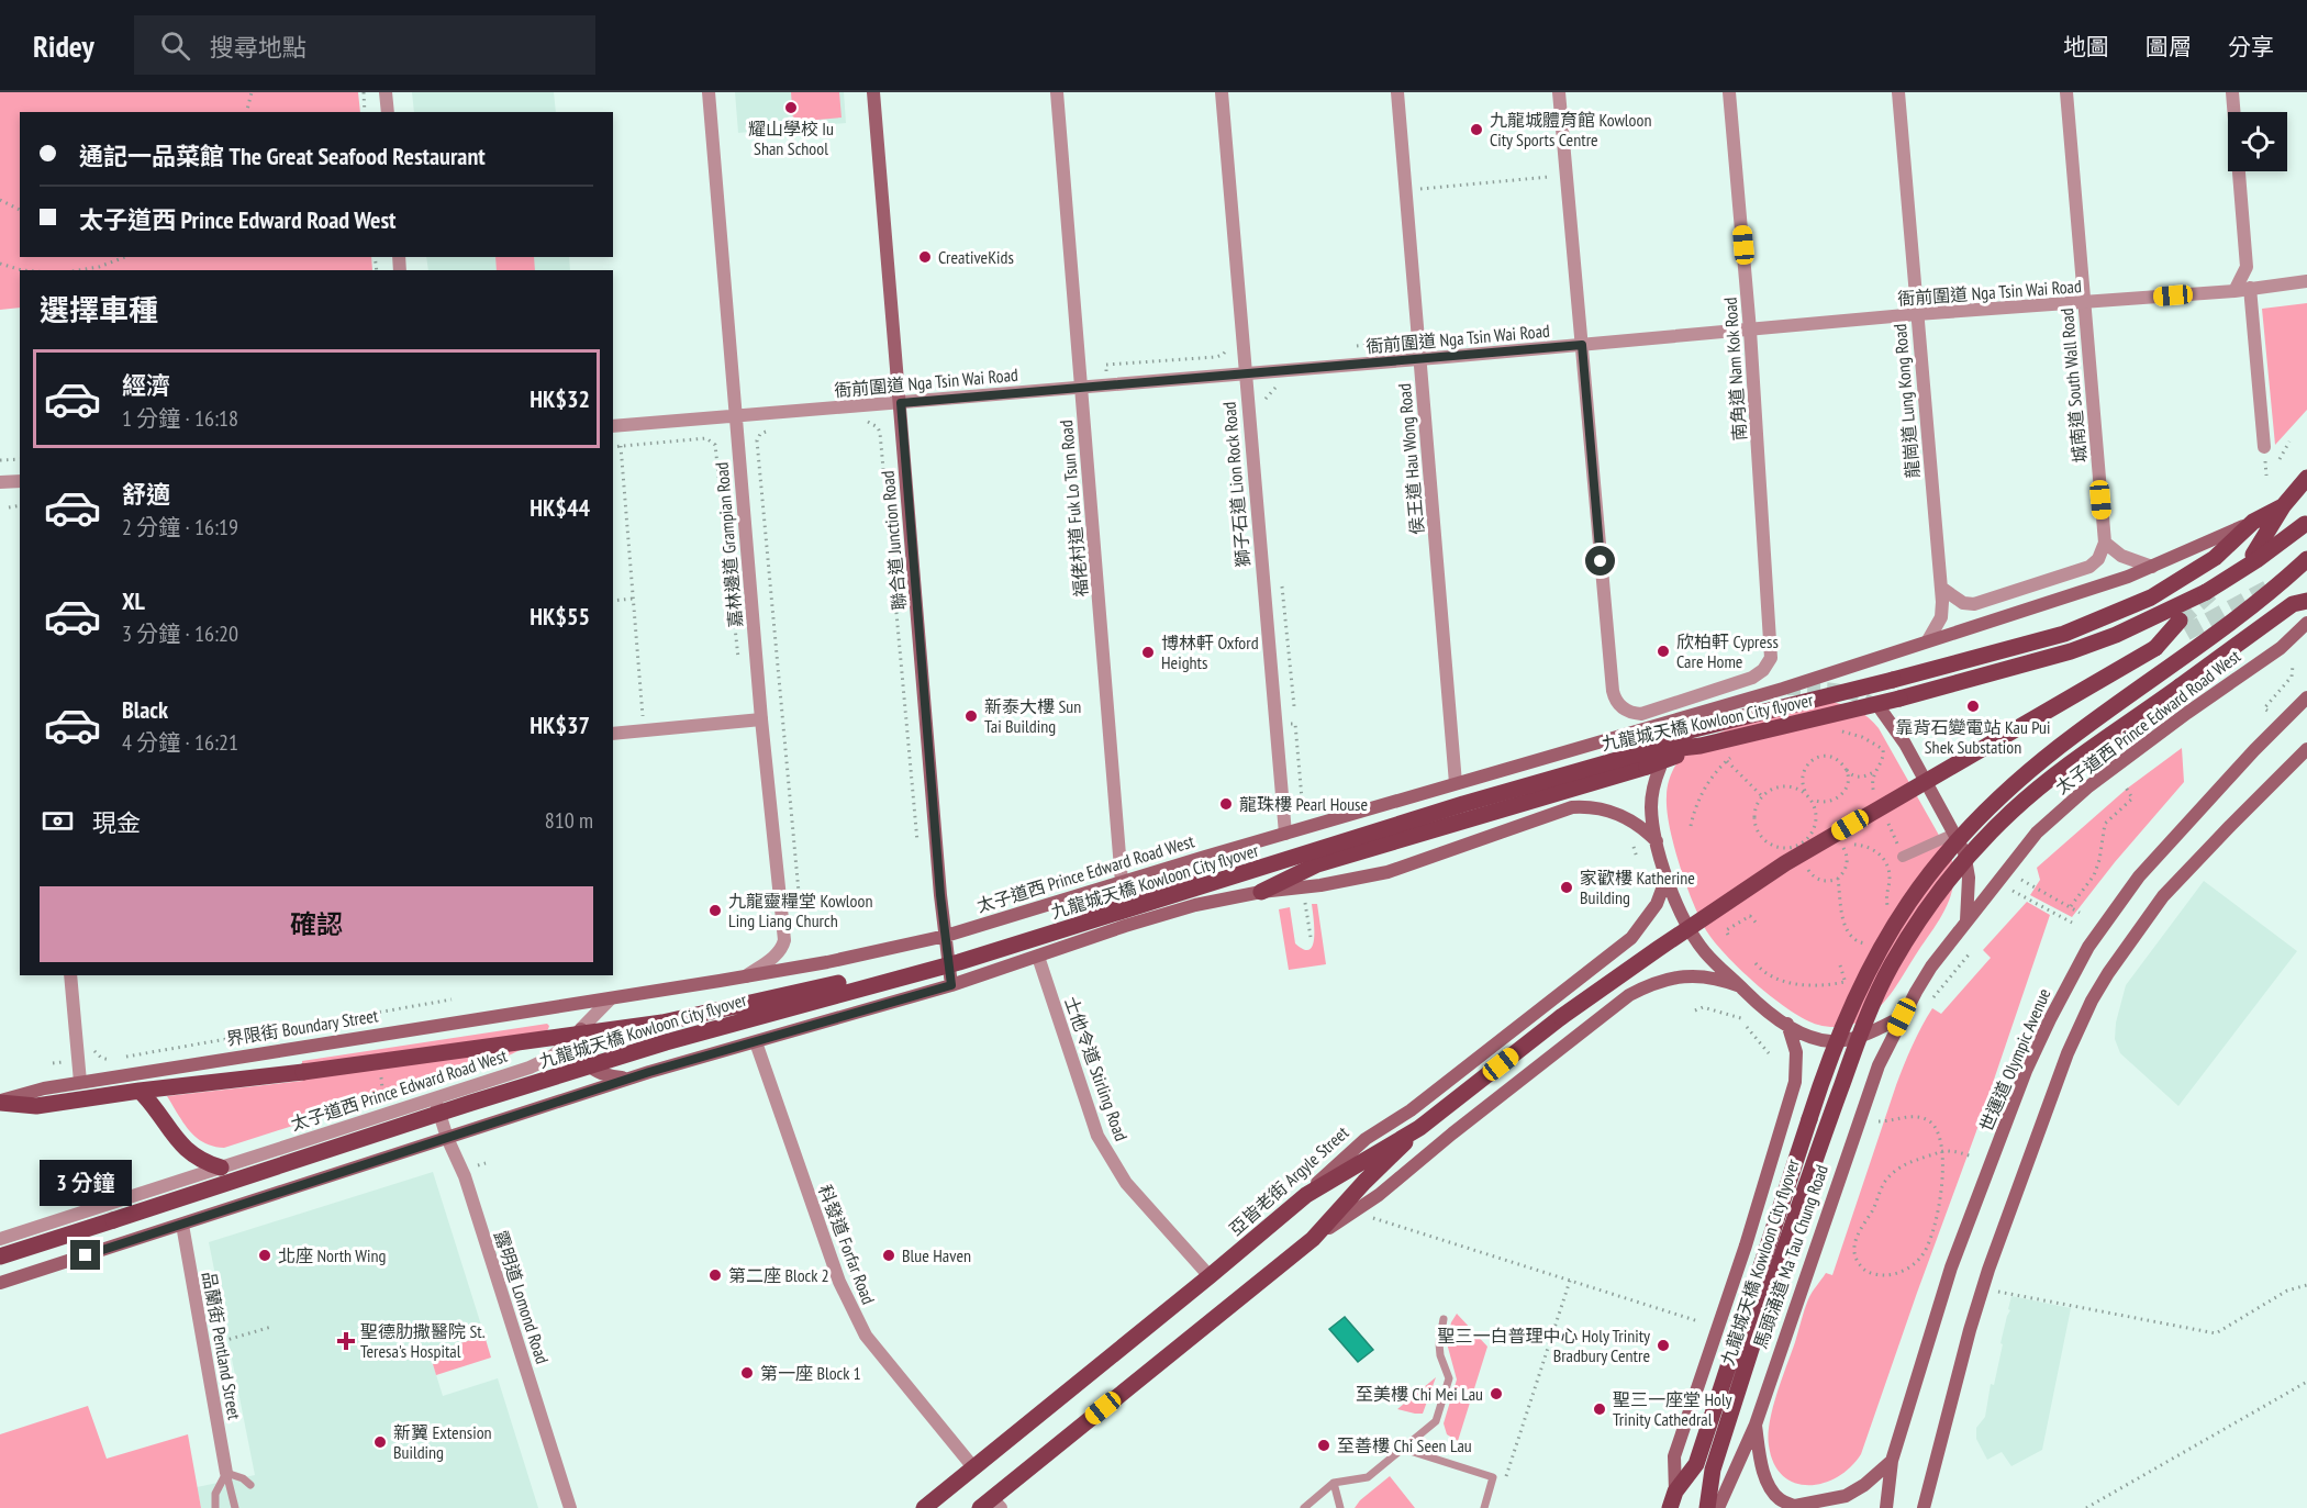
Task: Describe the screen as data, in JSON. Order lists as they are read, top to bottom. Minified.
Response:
{"streets":{"main road":["聯合道 Junction Road","九龍城天橋 Kowloon City flyover","太子道西 Prince Edward Road West","界限街 Boundary Street","世運道 Olympic Avenue","亞皆老街 Argyle Street","馬頭涌道 Ma Tau Chung Road"],"street":["衙前圍道 Nga Tsin Wai Road","南角道 Nam Kok Road","城南道 South Wall Road","龍崗道 Lung Kong Road","侯王道 Hau Wong Road","獅子石道 Lion Rock Road","福佬村道 Fuk Lo Tsun Road","嘉林邊道 Grampian Road","士他令道 Stirling Road","科發道 Forfar Road","露明道 Lomond Road","品蘭街 Pentland Street"]},"crossings":[["衙前圍道 Nga Tsin Wai Road","南角道 Nam Kok Road"],["衙前圍道 Nga Tsin Wai Road","城南道 South Wall Road"],["衙前圍道 Nga Tsin Wai Road","龍崗道 Lung Kong Road"],["衙前圍道 Nga Tsin Wai Road","侯王道 Hau Wong Road"],["衙前圍道 Nga Tsin Wai Road","獅子石道 Lion Rock Road"],["衙前圍道 Nga Tsin Wai Road","福佬村道 Fuk Lo Tsun Road"],["衙前圍道 Nga Tsin Wai Road","聯合道 Junction Road"],["衙前圍道 Nga Tsin Wai Road","嘉林邊道 Grampian Road"],["侯王道 Hau Wong Road","太子道西 Prince Edward Road West"],["獅子石道 Lion Rock Road","太子道西 Prince Edward Road West"],["福佬村道 Fuk Lo Tsun Road","太子道西 Prince Edward Road West"],["聯合道 Junction Road","太子道西 Prince Edward Road West"],["嘉林邊道 Grampian Road","太子道西 Prince Edward Road West"],["九龍城天橋 Kowloon City flyover","界限街 Boundary Street"],["太子道西 Prince Edward Road West","界限街 Boundary Street"],["太子道西 Prince Edward Road West","馬頭涌道 Ma Tau Chung Road"],["太子道西 Prince Edward Road West","露明道 Lomond Road"],["士他令道 Stirling Road","亞皆老街 Argyle Street"],["亞皆老街 Argyle Street","科發道 Forfar Road"]],"places":{"other":["耀山學校 Iu Shan School","九龍城體育館 Kowloon City Sports Centre","CreativeKids","欣柏軒 Cypress Care Home","博林軒 Oxford Heights","靠背石變電站 Kau Pui Shek Substation","新泰大樓 Sun Tai Building","龍珠樓 Pearl House","家歡樓 Katherine Building","九龍靈糧堂 Kowloon Ling Liang Church","北座 North Wing","Blue Haven","第二座 Block 2","聖三一白普理中心 Holy Trinity Bradbury Centre","第一座 Block 1","至美樓 Chi Mei Lau","聖三一座堂 Holy Trinity Cathedral","新翼 Extension Building","至善樓 Chi Seen Lau"],"health":["聖德肋撒醫院 St. Teresa's Hospital"]},"page":{"header":"Ridey","search":"搜尋地點","nav":["地圖","圖層","分享"],"banner":["通記一品菜館 The Great Seafood Restaurant","太子道西 Prince Edward Road West"],"heading":"選擇車種","list":[{"name":"經濟","note":"1 分鐘 · 16:18","value":"HK$32"},{"name":"舒適","note":"2 分鐘 · 16:19","value":"HK$44"},{"name":"XL","note":"3 分鐘 · 16:20","value":"HK$55"},{"name":"Black","note":"4 分鐘 · 16:21","value":"HK$37"}],"pay":["現金","810 m"],"buttons":"確認","bubble":"3 分鐘"}}
